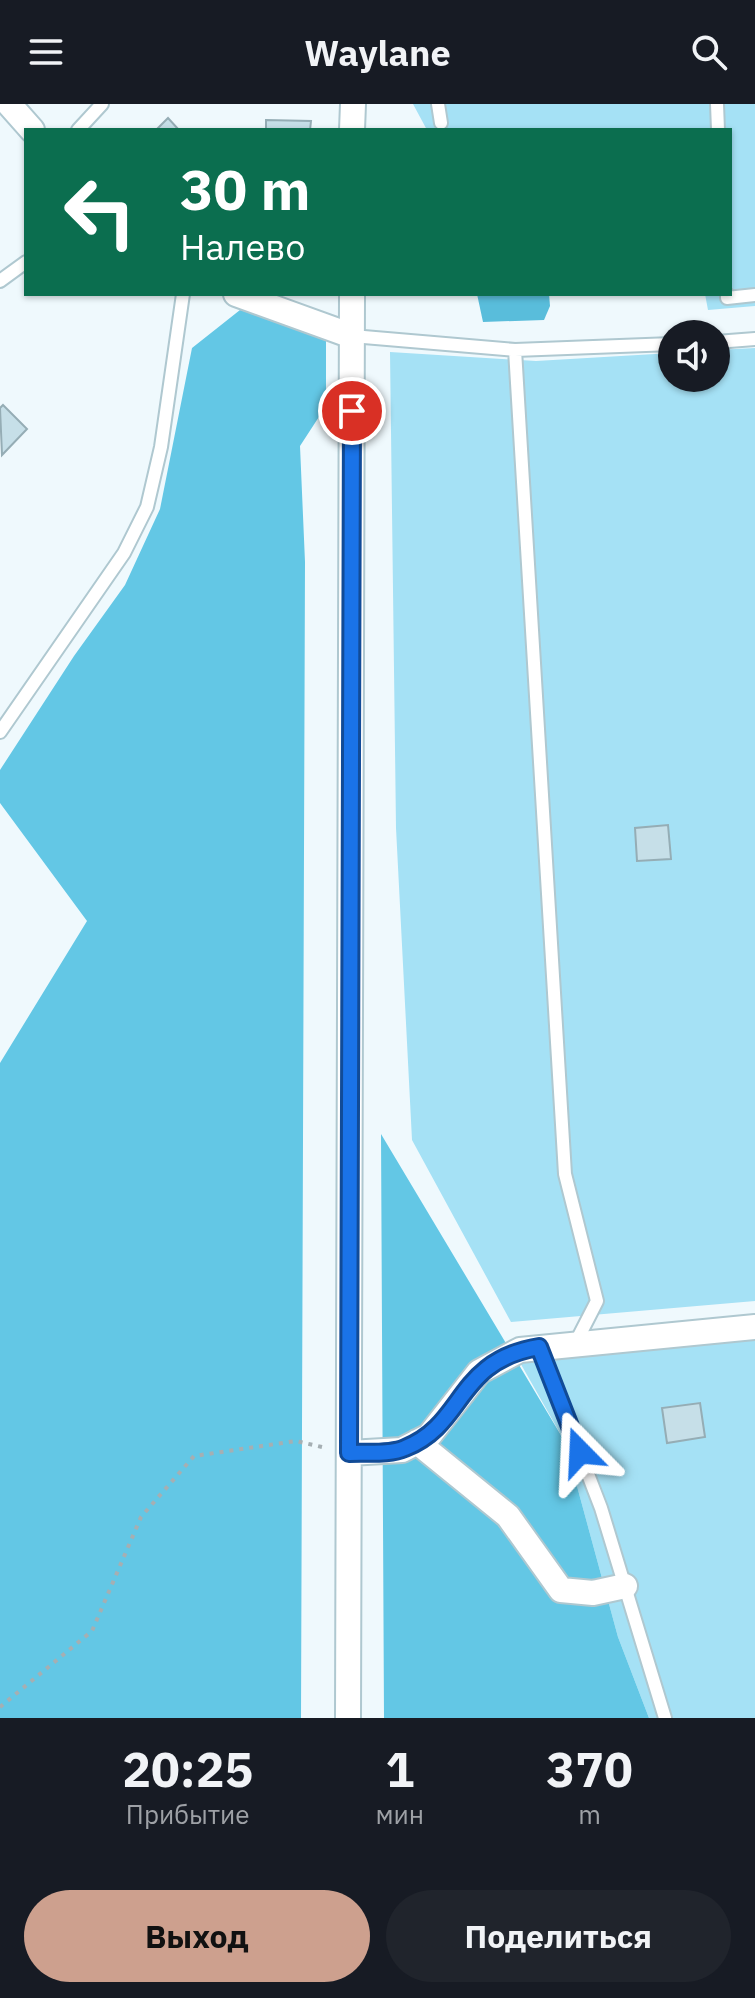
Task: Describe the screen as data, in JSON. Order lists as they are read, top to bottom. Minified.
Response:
{"page":{"header":"Waylane","turn":["30 m","Налево"],"eta":["20:25","Прибытие","1","мин","370","m"],"buttons":["Выход","Поделиться"]}}
